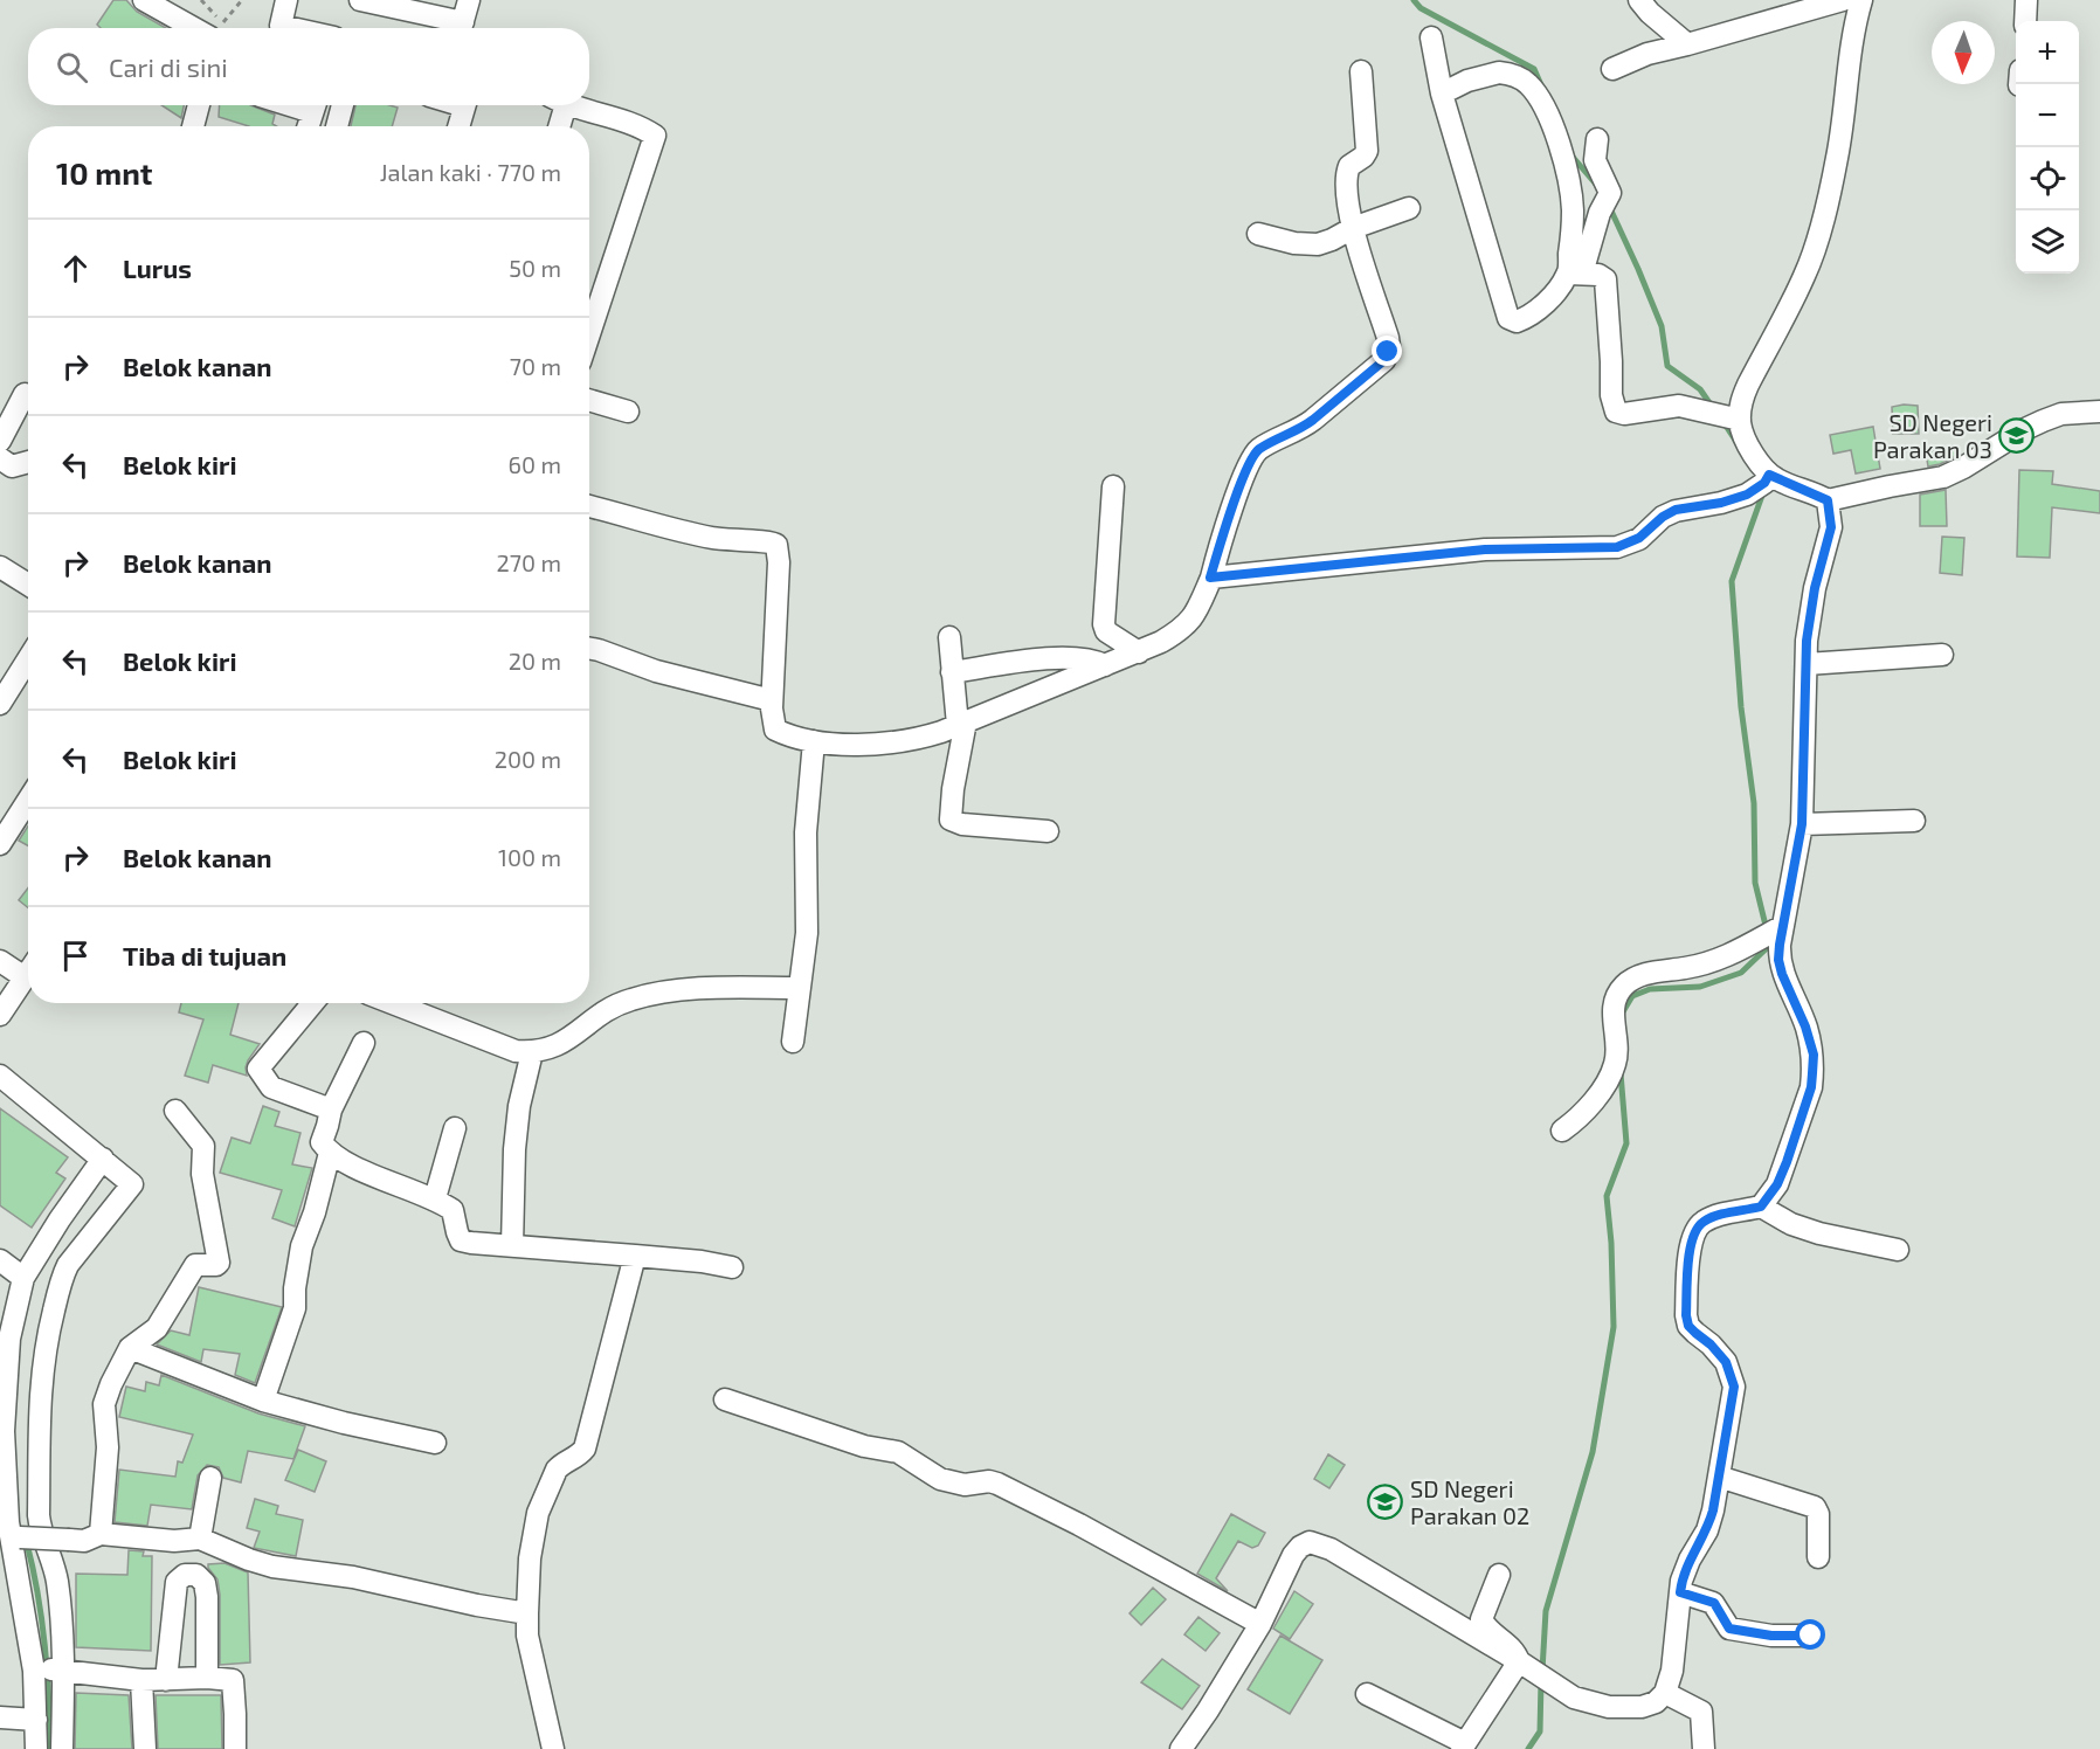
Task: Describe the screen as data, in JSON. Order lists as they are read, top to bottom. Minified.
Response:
{"places":{"school or university":["SD Negeri Parakan 03","SD Negeri Parakan 02"]},"north":"bottom","page":{"map_buttons":["+","−"],"search":"Cari di sini","heading":["10 mnt","Jalan kaki · 770 m"],"list":[["Lurus","50 m"],["Belok kanan","70 m"],["Belok kiri","60 m"],["Belok kanan","270 m"],["Belok kiri","20 m"],["Belok kiri","200 m"],["Belok kanan","100 m"],"Tiba di tujuan"]}}
